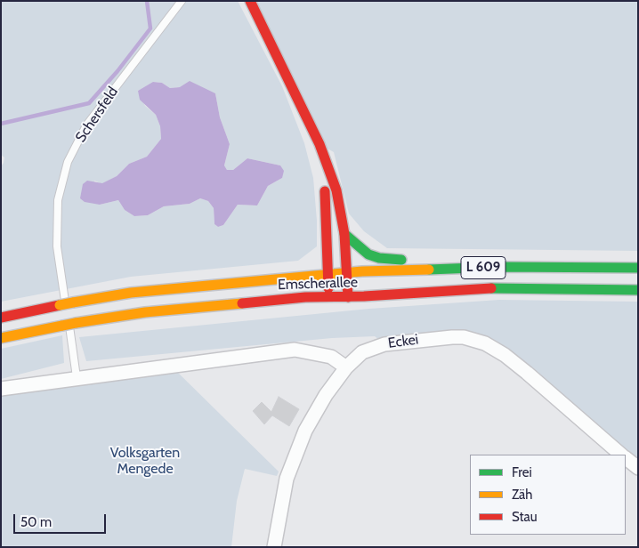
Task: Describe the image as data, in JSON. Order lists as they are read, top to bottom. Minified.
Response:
{"streets":{"main road":["L 609","Emscherallee"],"street":["Eckei"],"lane":["Schersfeld"]},"parks":["Volksgarten Mengede"],"legend":["Frei","Zäh","Stau"],"scale_bar":"50 m"}
